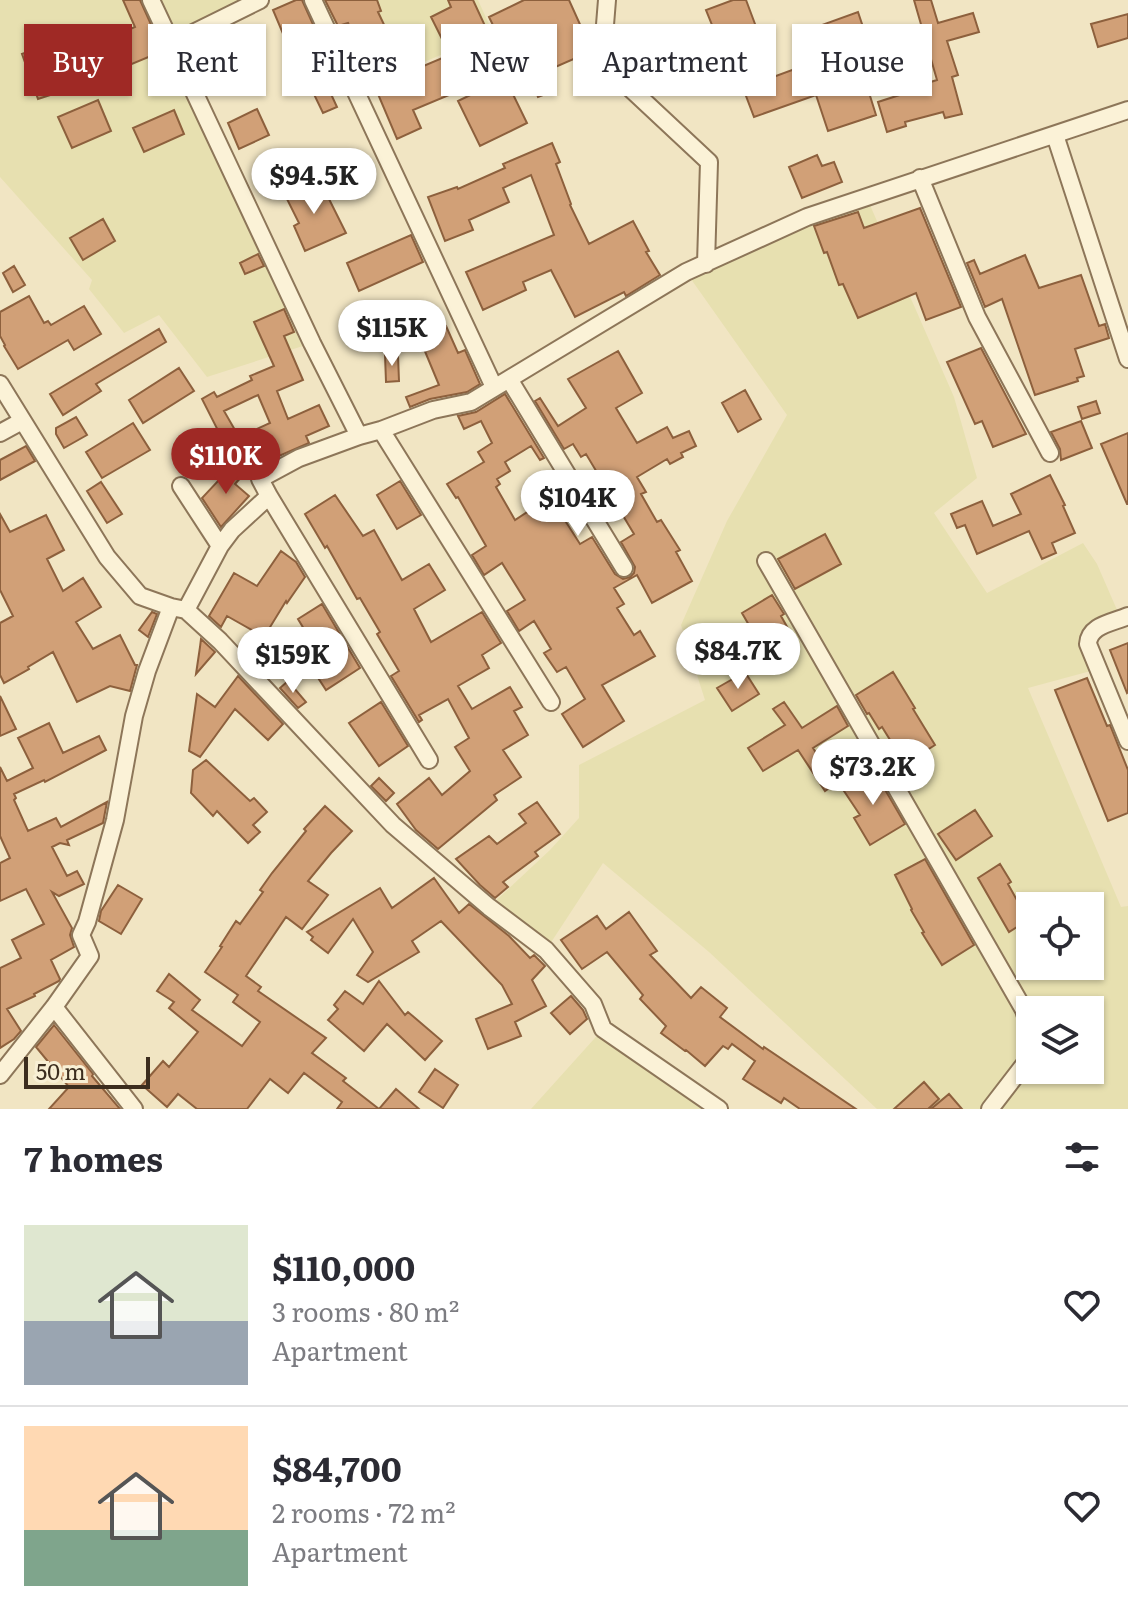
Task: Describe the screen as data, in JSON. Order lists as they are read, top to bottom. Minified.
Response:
{"scale_bar":"50 m","page":{"chip":["Buy","Rent","Filters","New","Apartment","House"],"price":["$94.5K","$115K","$110K","$104K","$84.7K","$159K","$73.2K"],"scale":"50 m","heading":"7 homes","list":[{"name":"$110,000","note":"3 rooms · 80 m² · Apartment"},{"name":"$84,700","note":"2 rooms · 72 m² · Apartment"}]}}
